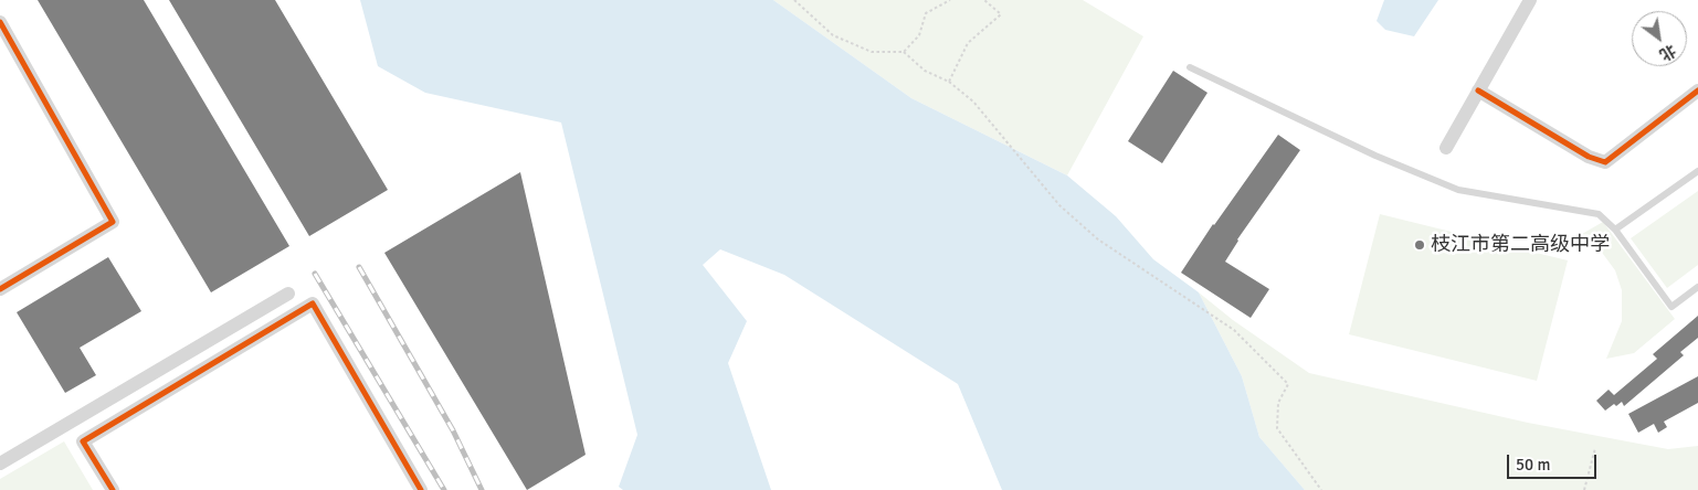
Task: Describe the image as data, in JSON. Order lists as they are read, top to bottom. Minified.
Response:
{"places":["枝江市第二高级中学"],"scale_bar":"50 m","north":"bottom right"}
